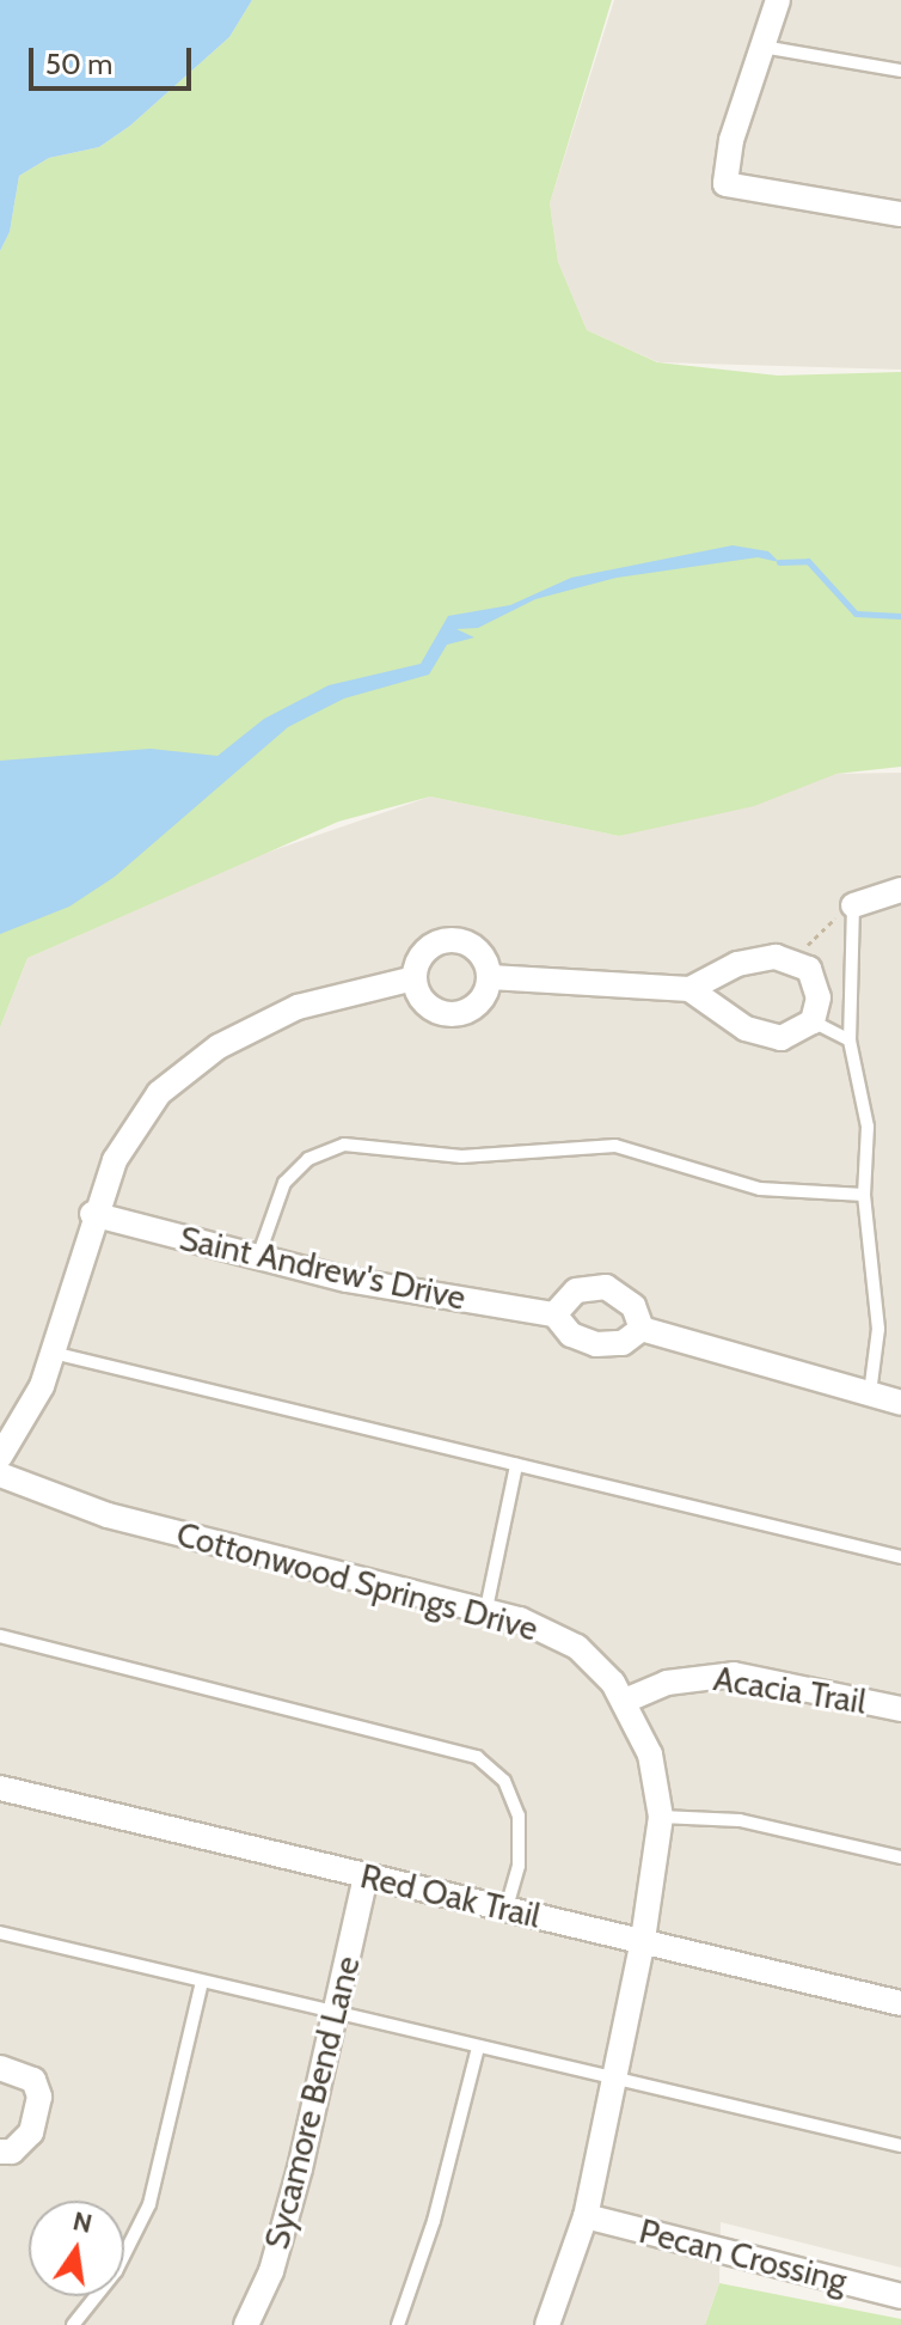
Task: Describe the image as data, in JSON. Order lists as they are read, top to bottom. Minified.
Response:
{"streets":{"street":["Saint Andrew's Drive","Cottonwood Springs Drive","Acacia Trail","Red Oak Trail","Sycamore Bend Lane","Pecan Crossing"]},"crossings":[["Cottonwood Springs Drive","Acacia Trail"],["Cottonwood Springs Drive","Red Oak Trail"],["Cottonwood Springs Drive","Pecan Crossing"],["Red Oak Trail","Sycamore Bend Lane"]],"scale_bar":"50 m","north":"top"}
